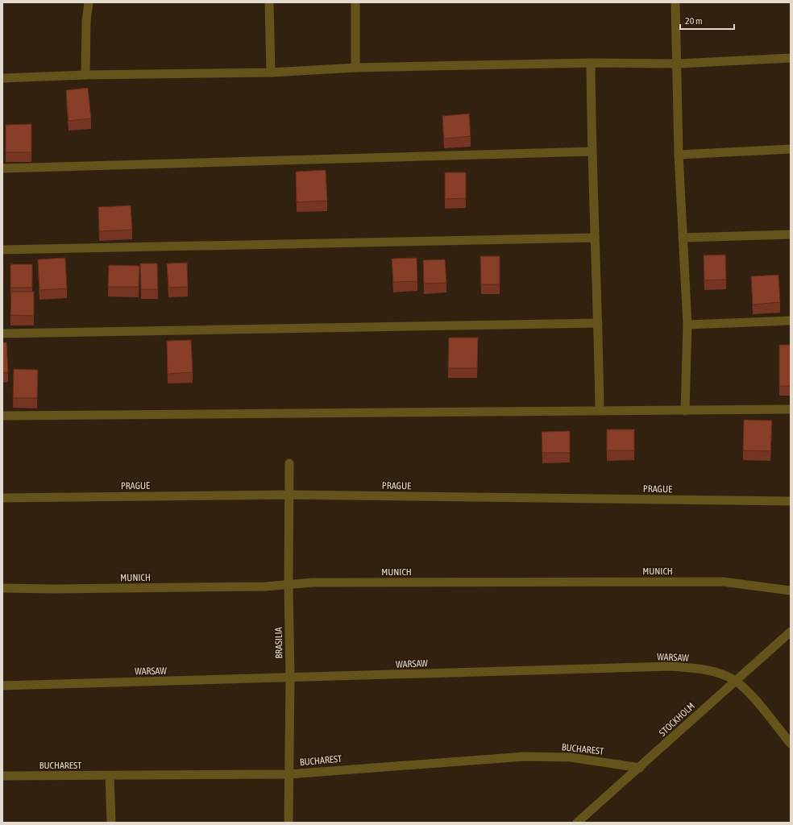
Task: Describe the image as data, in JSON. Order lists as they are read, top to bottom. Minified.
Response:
{"streets":{"street":["PRAGUE","MUNICH","BRASILIA","WARSAW","STOCKHOLM","BUCHAREST"]},"crossings":[["PRAGUE","BRASILIA"],["MUNICH","BRASILIA"],["BRASILIA","WARSAW"],["BRASILIA","BUCHAREST"],["WARSAW","STOCKHOLM"],["STOCKHOLM","BUCHAREST"]],"scale_bar":"20 m"}
